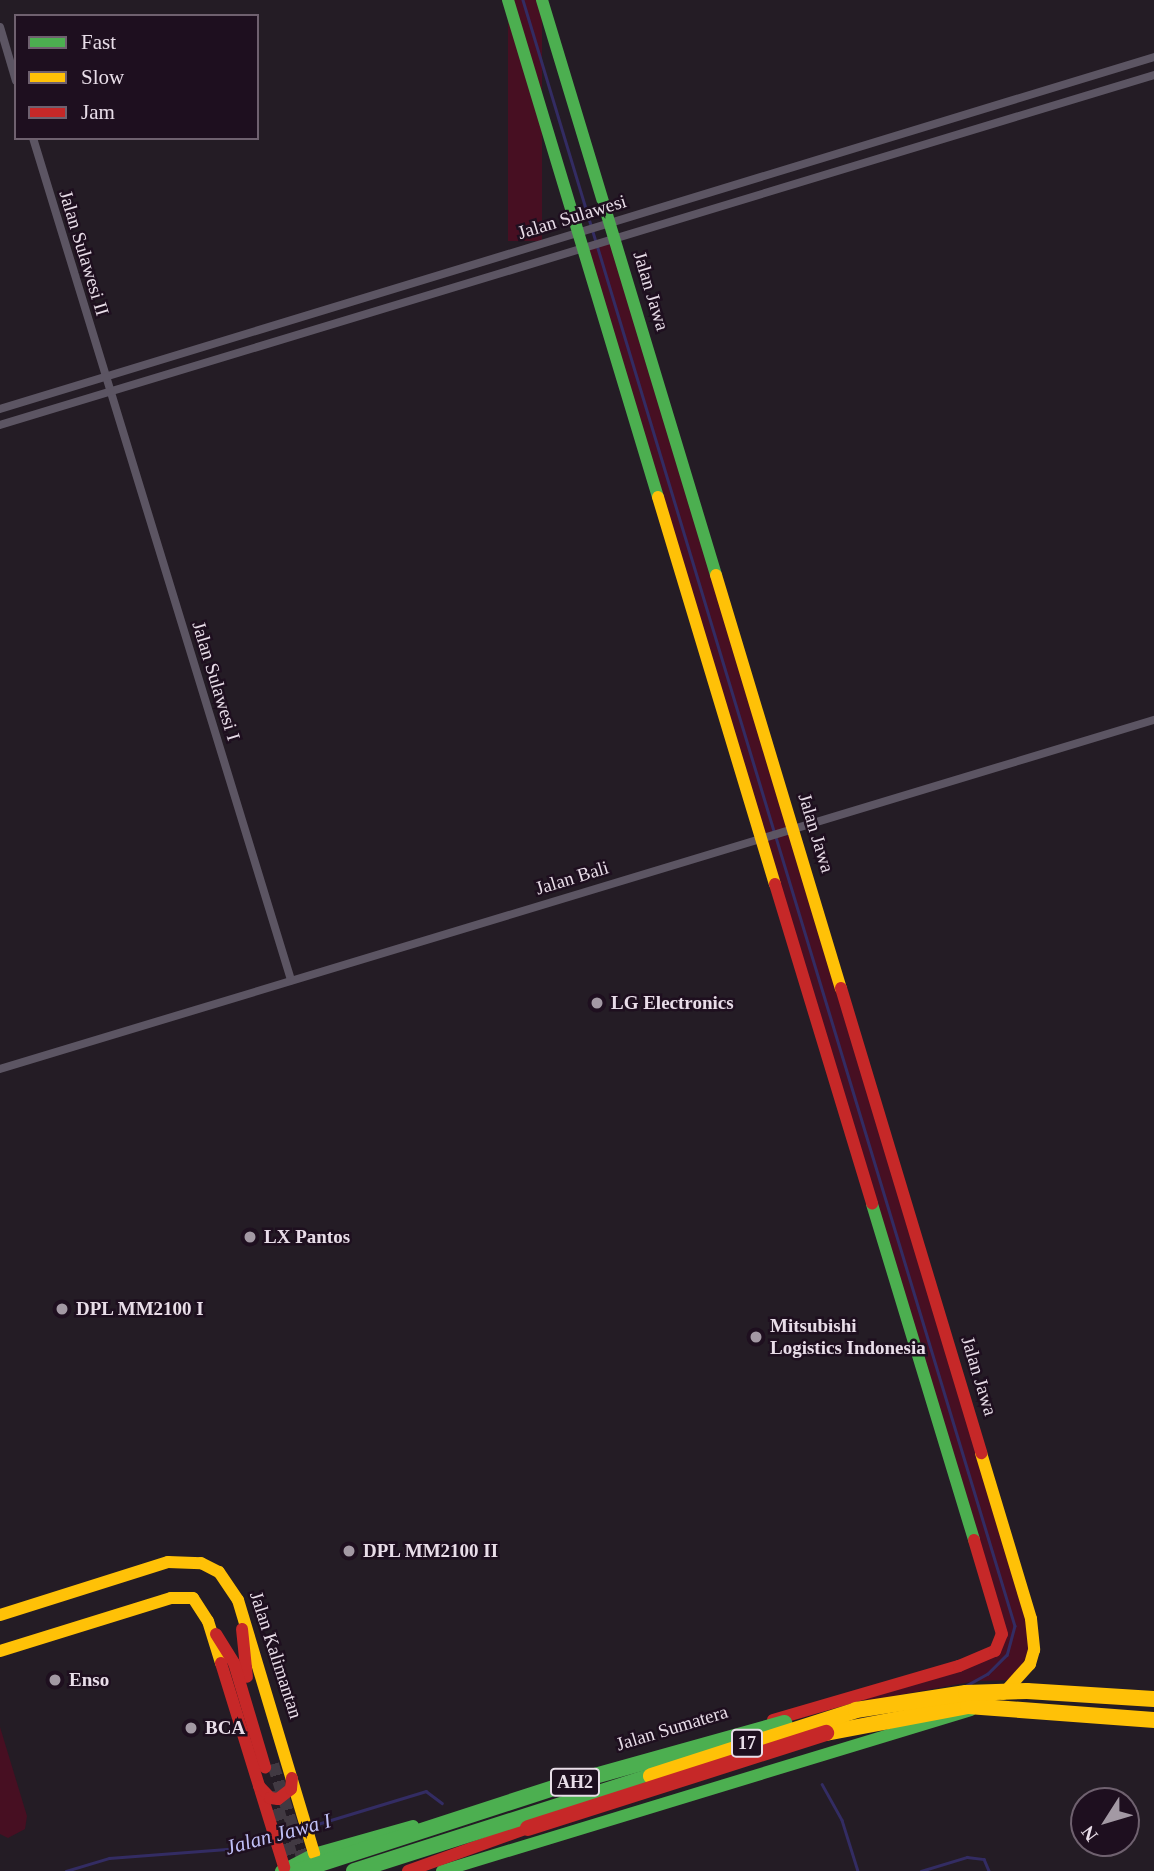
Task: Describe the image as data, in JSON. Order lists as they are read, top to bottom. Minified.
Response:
{"streets":{"main road":["Jalan Jawa","Jalan Kalimantan","Jalan Sumatera","17","AH2"],"street":["Jalan Sulawesi","Jalan Sulawesi II","Jalan Sulawesi I","Jalan Bali"]},"crossings":[["Jalan Sulawesi","Jalan Sulawesi II"],["Jalan Sulawesi","Jalan Jawa"],["Jalan Sulawesi","Jalan Sulawesi I"],["Jalan Sulawesi II","Jalan Sulawesi I"],["Jalan Jawa","Jalan Bali"],["Jalan Sulawesi I","Jalan Bali"],["Jalan Bali","Jalan Sumatera"],["Jalan Kalimantan","Jalan Sumatera"],["Jalan Sumatera","AH2"],["17","AH2"]],"water":["Jalan Jawa I"],"places":["LG Electronics","LX Pantos","DPL MM2100 I","Mitsubishi Logistics Indonesia","DPL MM2100 II","Enso","BCA"],"legend":["Fast","Slow","Jam"],"north":"bottom left"}
